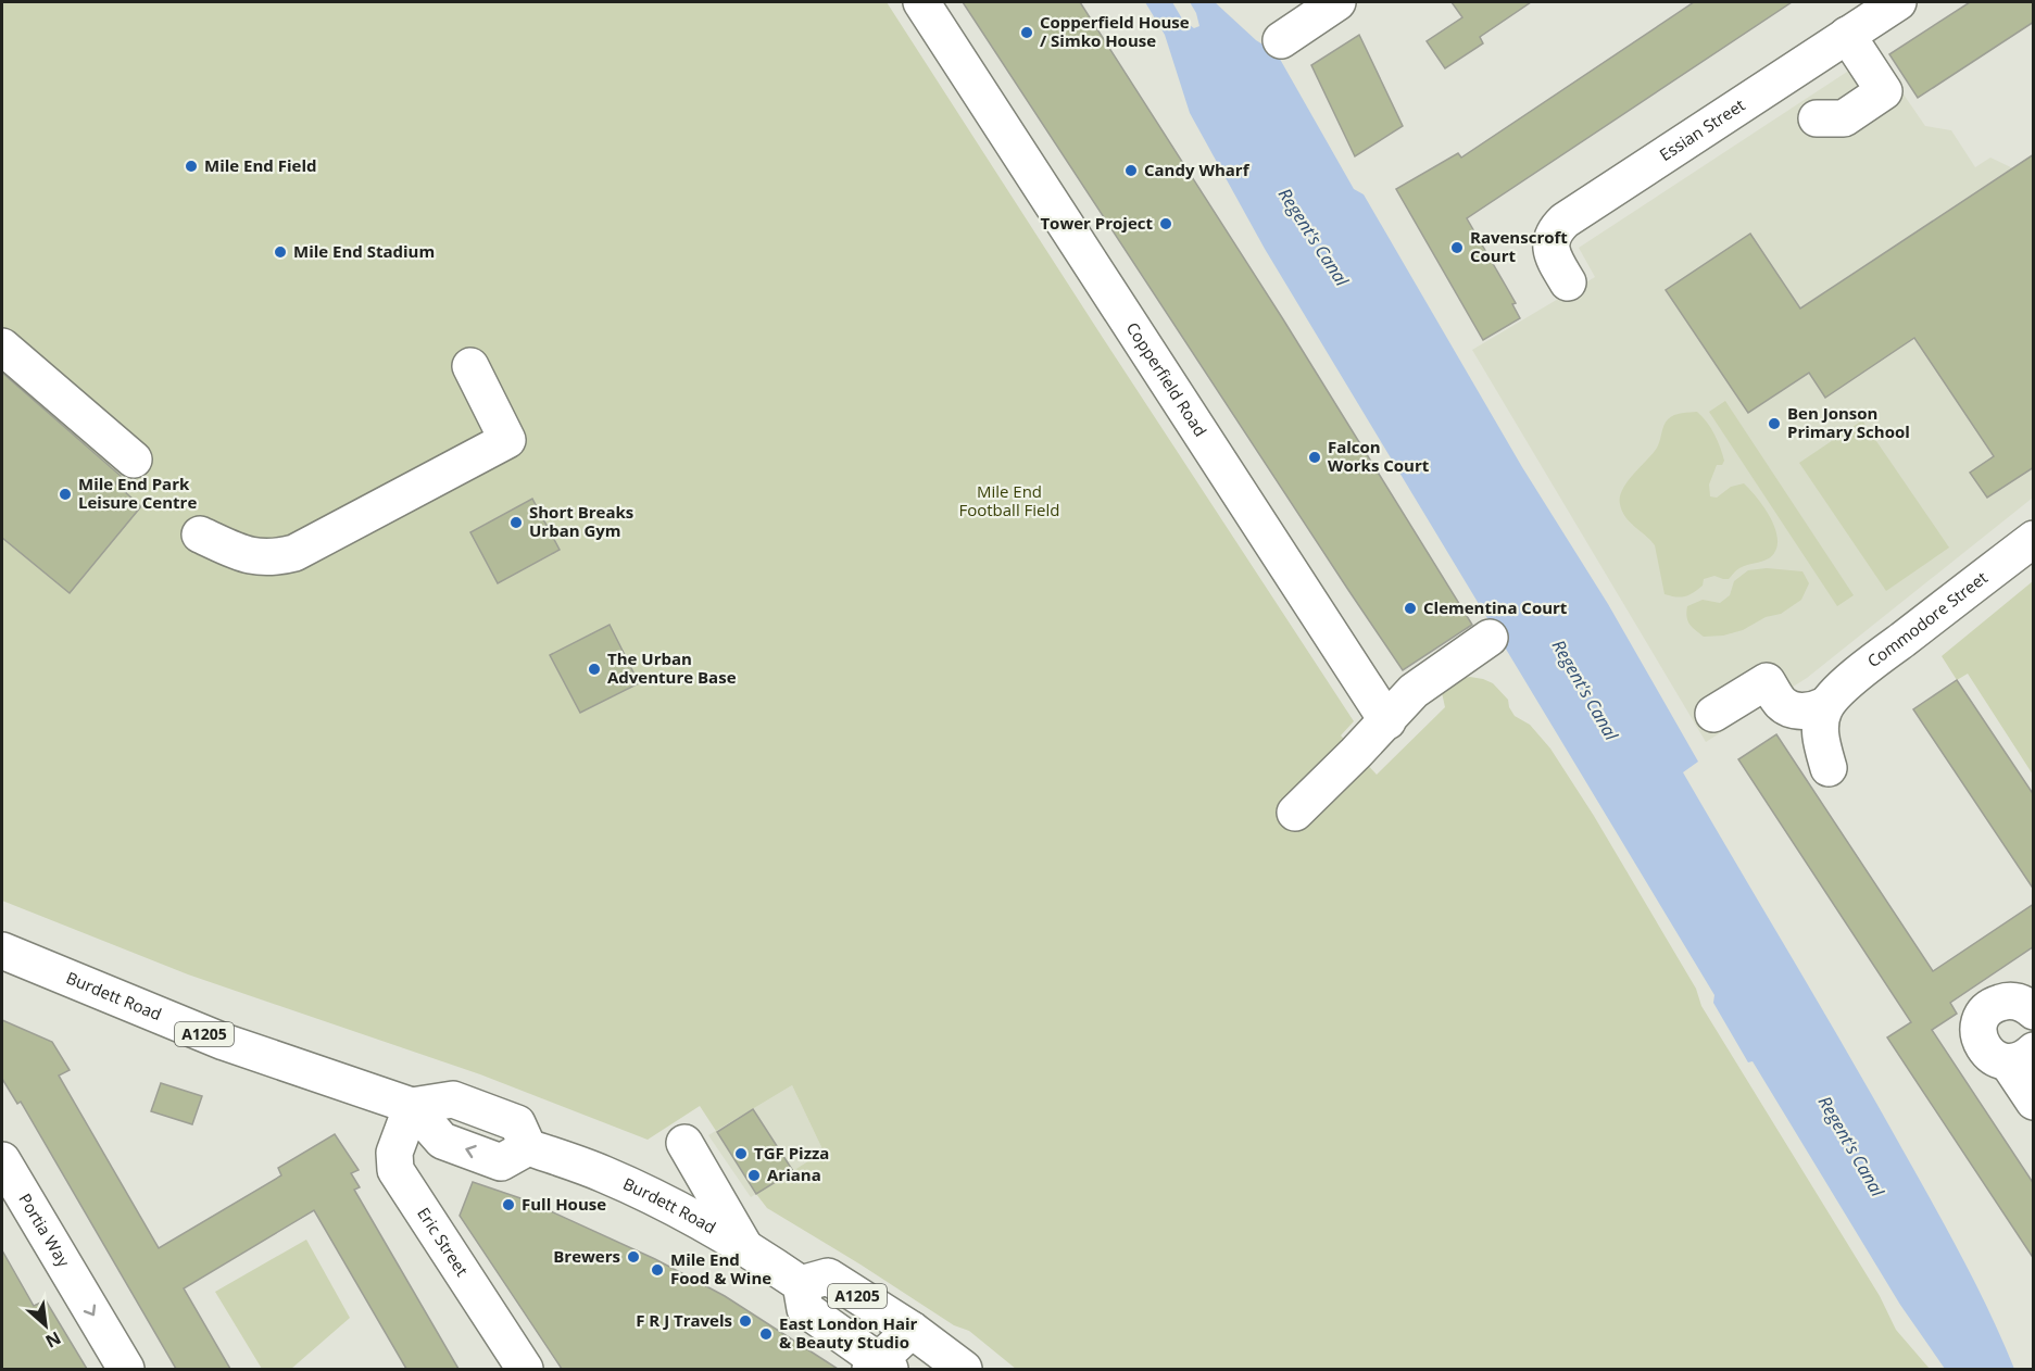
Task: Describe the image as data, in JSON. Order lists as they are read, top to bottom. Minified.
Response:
{"streets":{"street":["Essian Street","Copperfield Road","Commodore Street","Burdett Road","A1205","Portia Way","Eric Street"]},"crossings":[["Burdett Road","A1205"],["Burdett Road","Eric Street"]],"one_way":["Portia Way"],"water":["Regent's Canal"],"parks":["Mile End Football Field"],"places":["Copperfield House / Simko House","Mile End Field","Candy Wharf","Tower Project","Ravenscroft Court","Mile End Stadium","Ben Jonson Primary School","Falcon Works Court","Mile End Park Leisure Centre","Short Breaks Urban Gym","Clementina Court","The Urban Adventure Base","TGF Pizza","Ariana","Full House","Brewers","Mile End Food & Wine","F R J Travels","East London Hair & Beauty Studio"],"north":"bottom right"}
